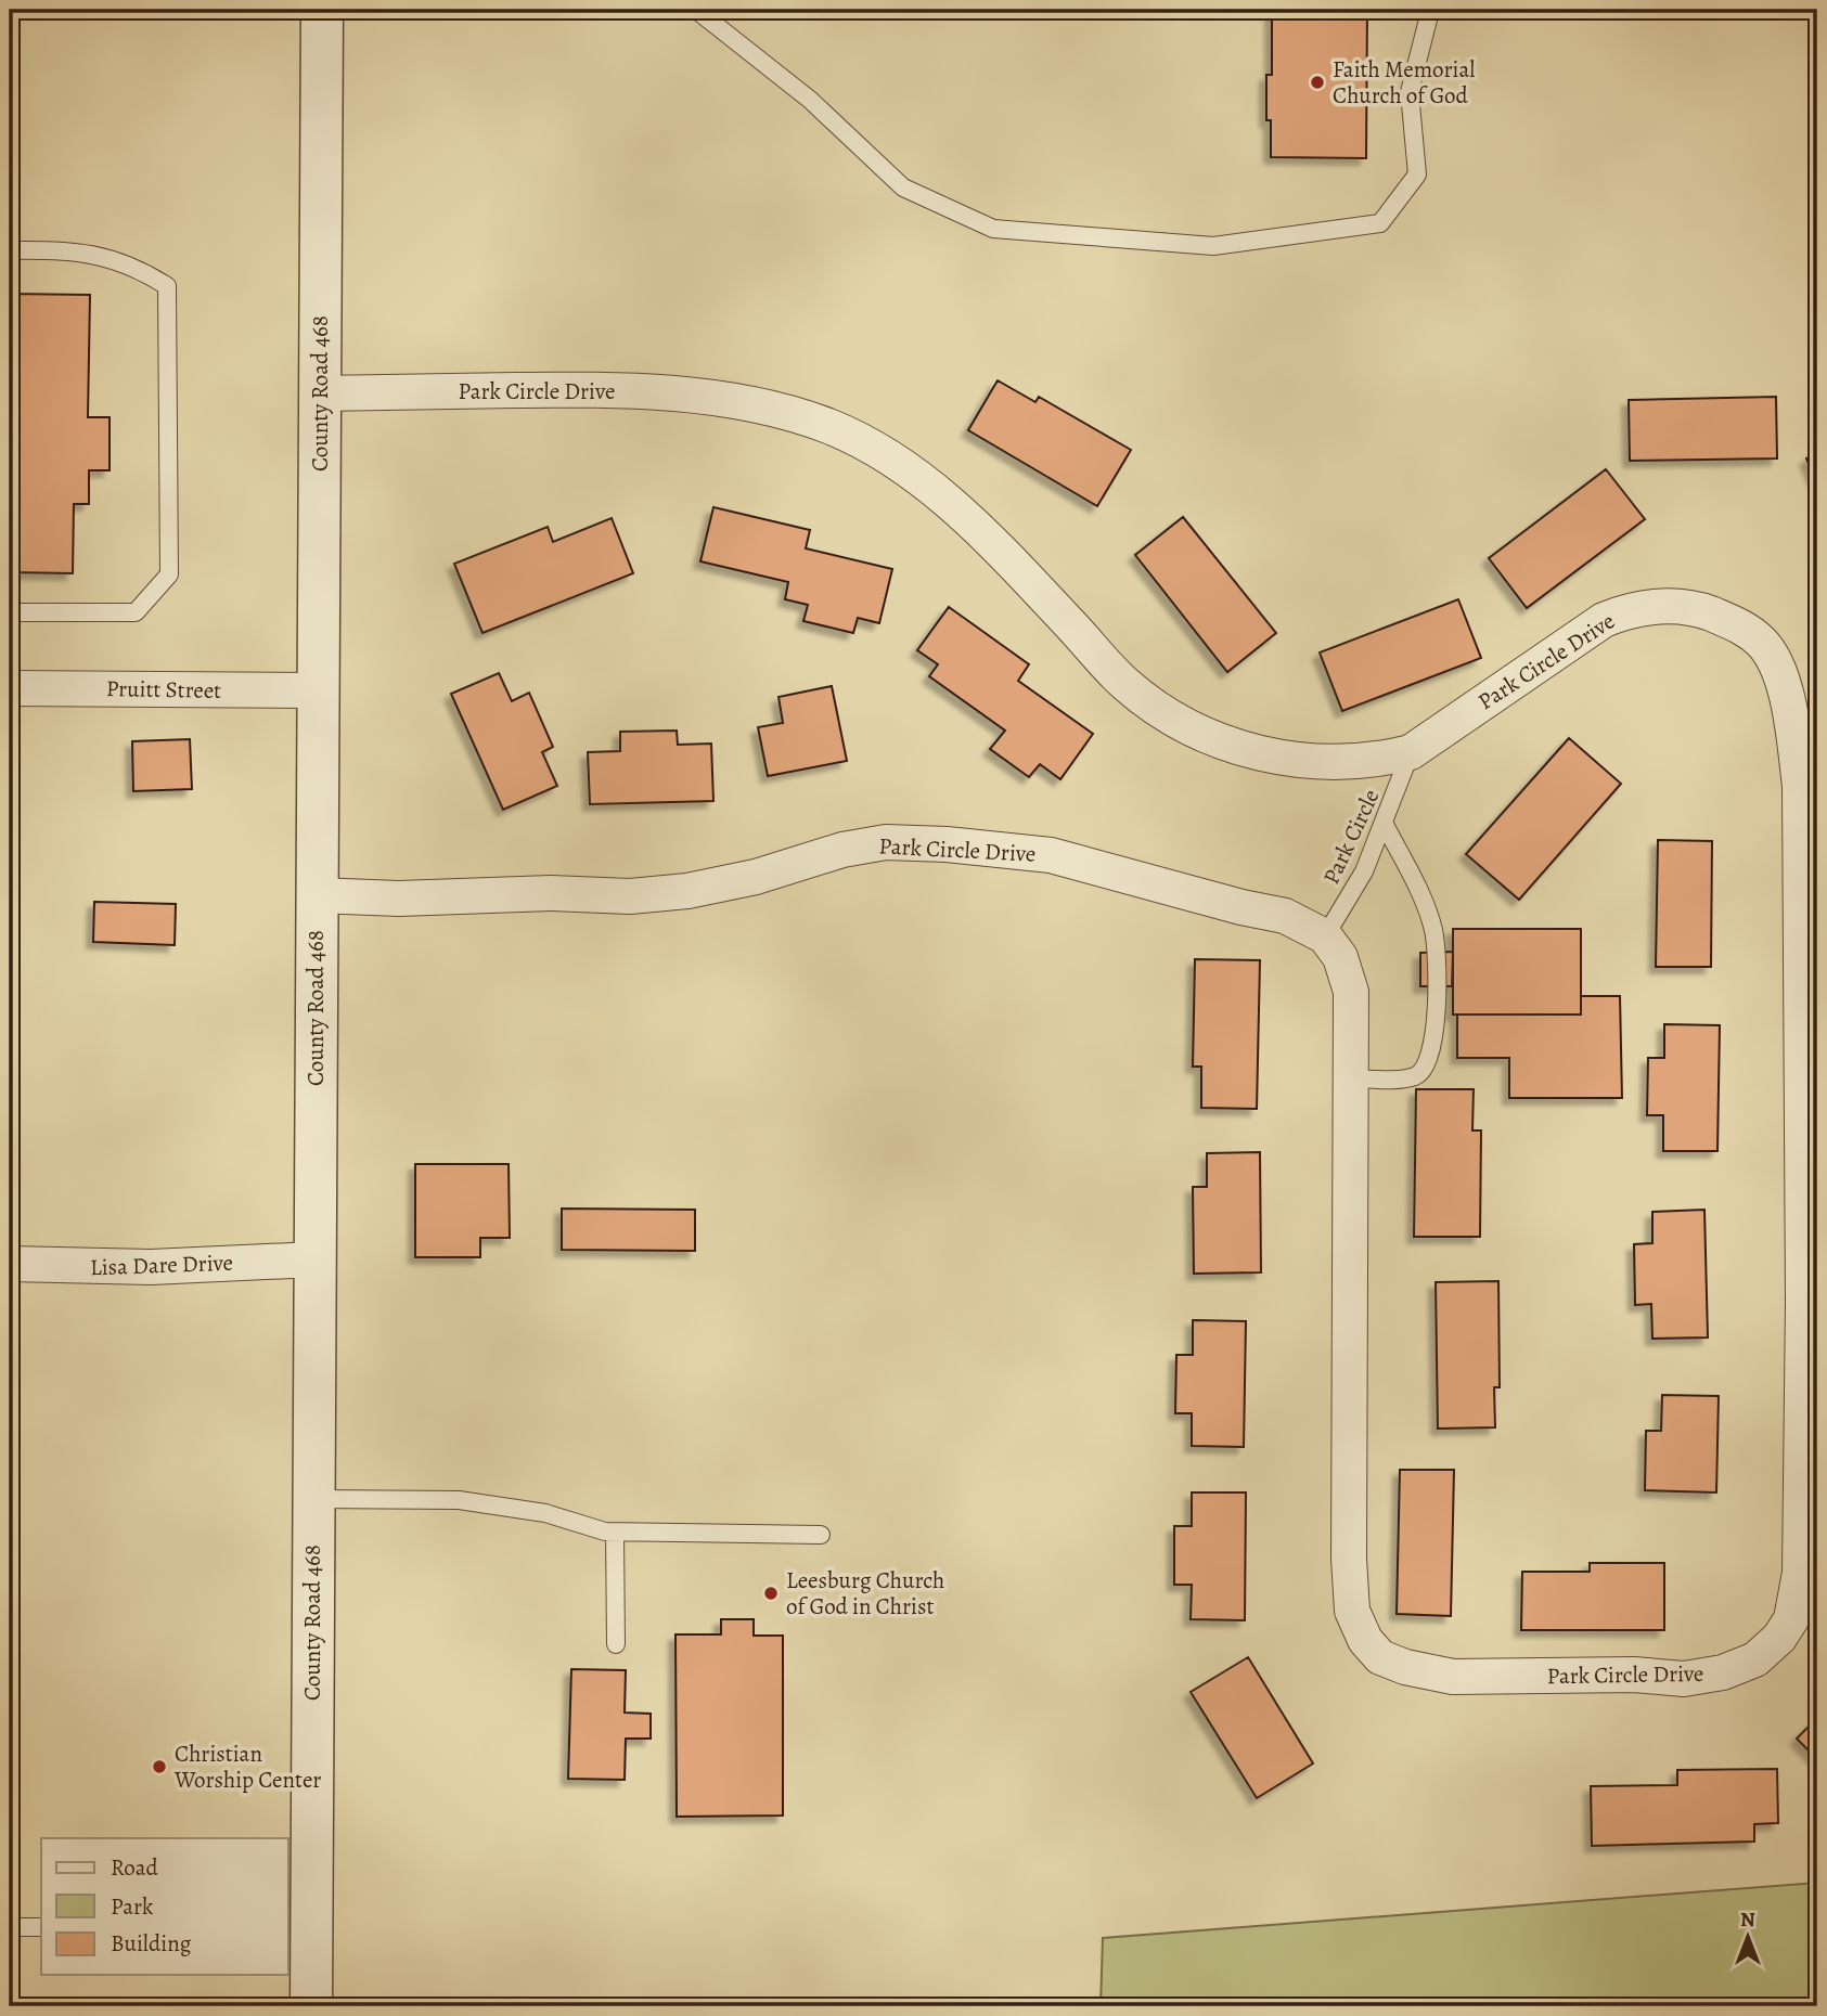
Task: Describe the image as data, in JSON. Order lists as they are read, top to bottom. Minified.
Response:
{"streets":{"street":["Park Circle Drive","County Road 468","Pruitt Street","Lisa Dare Drive"],"lane":["Park Circle"]},"crossings":[["Park Circle Drive","County Road 468"],["Park Circle Drive","Park Circle"],["County Road 468","Pruitt Street"],["County Road 468","Lisa Dare Drive"]],"places":["Faith Memorial Church of God","Leesburg Church of God in Christ","Christian Worship Center"],"legend":["Road","Park","Building"],"north":"top"}
